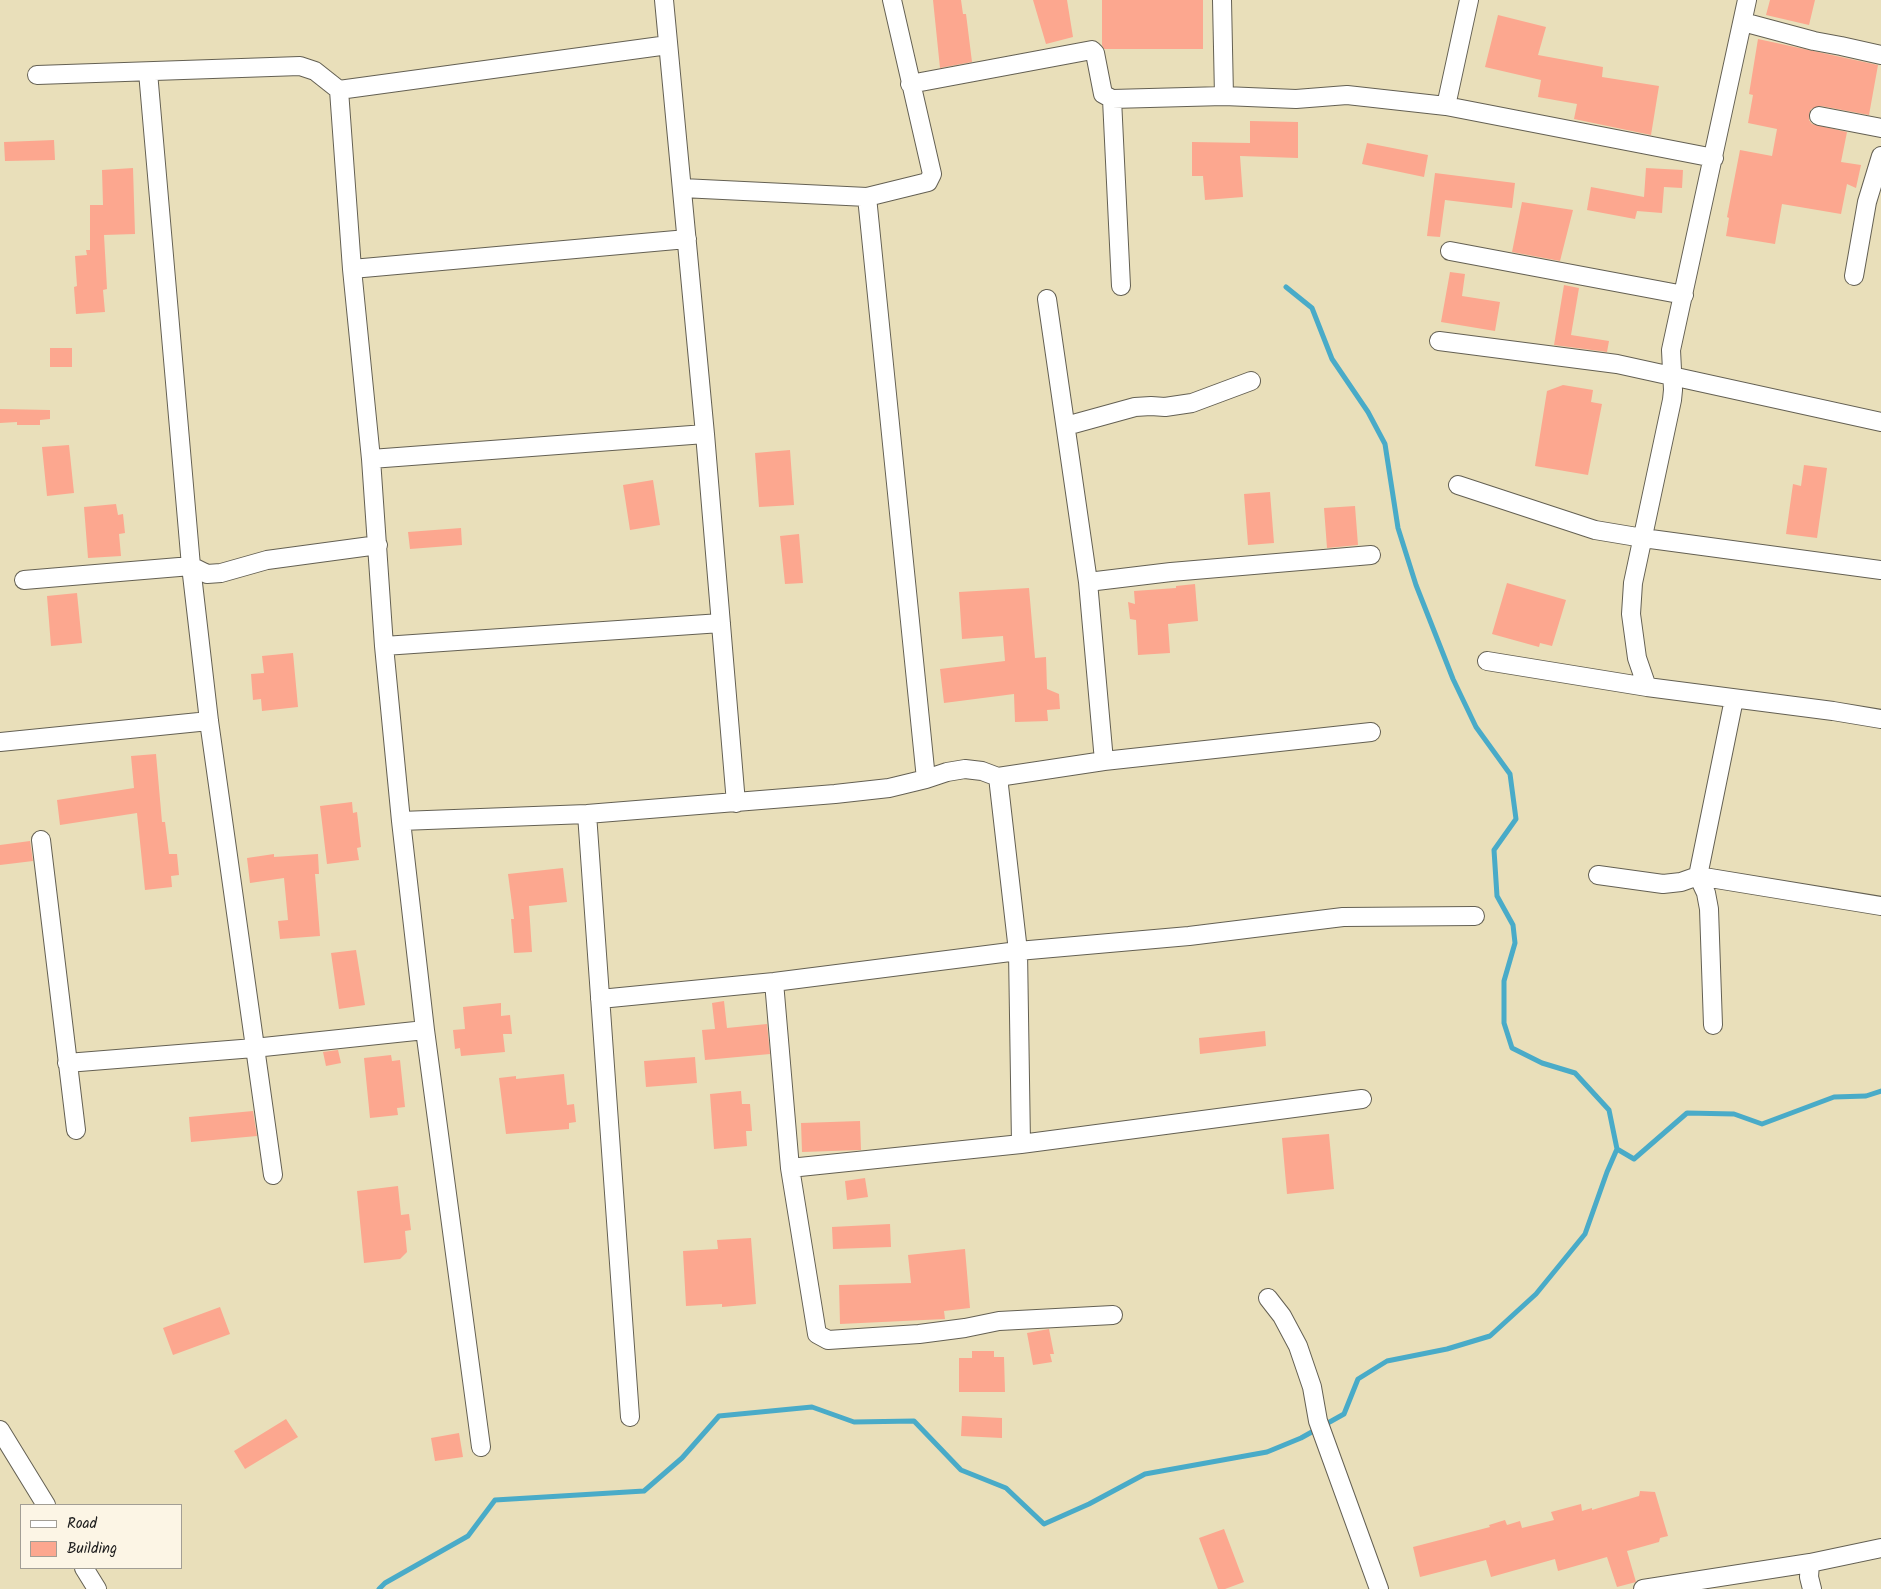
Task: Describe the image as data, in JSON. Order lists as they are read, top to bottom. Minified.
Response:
{"legend":["Road","Building"]}
